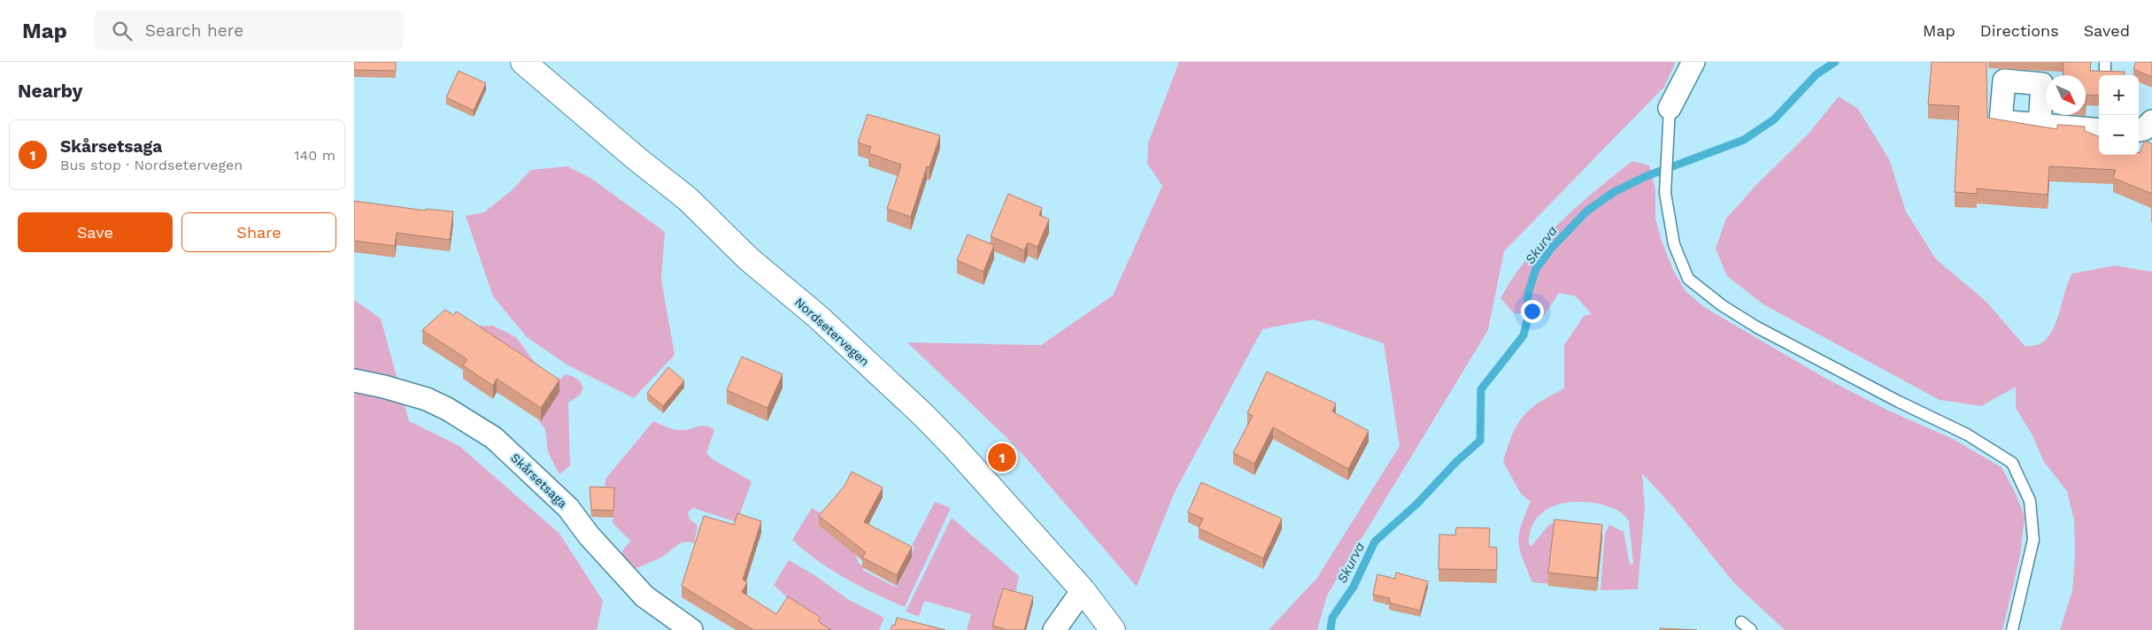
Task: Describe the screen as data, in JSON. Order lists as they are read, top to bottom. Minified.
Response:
{"streets":{"main road":["Nordsetervegen"],"street":["Skårsetsaga"]},"water":["Skurva"],"north":"bottom right","page":{"header":"Map","search":"Search here","nav":["Map","Directions","Saved"],"heading":"Nearby","map_buttons":["+","−"],"list":[{"mark":"1","name":"Skårsetsaga","note":"Bus stop · Nordsetervegen","value":"140 m"}],"buttons":["Save","Share"],"pins":"1"}}
